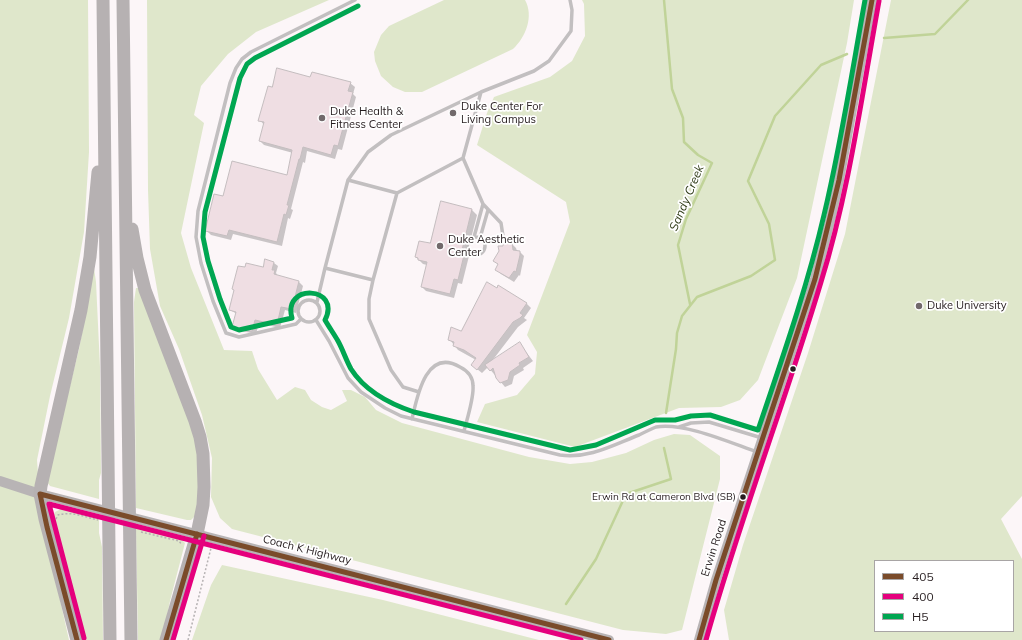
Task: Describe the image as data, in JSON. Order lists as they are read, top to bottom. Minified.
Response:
{"streets":{"main road":["Erwin Road","Coach K Highway"]},"water":["Sandy Creek"],"places":["Duke Center For Living Campus","Duke Health & Fitness Center","Duke Aesthetic Center","Duke University","Erwin Rd at Cameron Blvd (SB)"],"lines":["transit line 405","transit line H5","transit line 400"],"legend":["405","400","H5"]}
